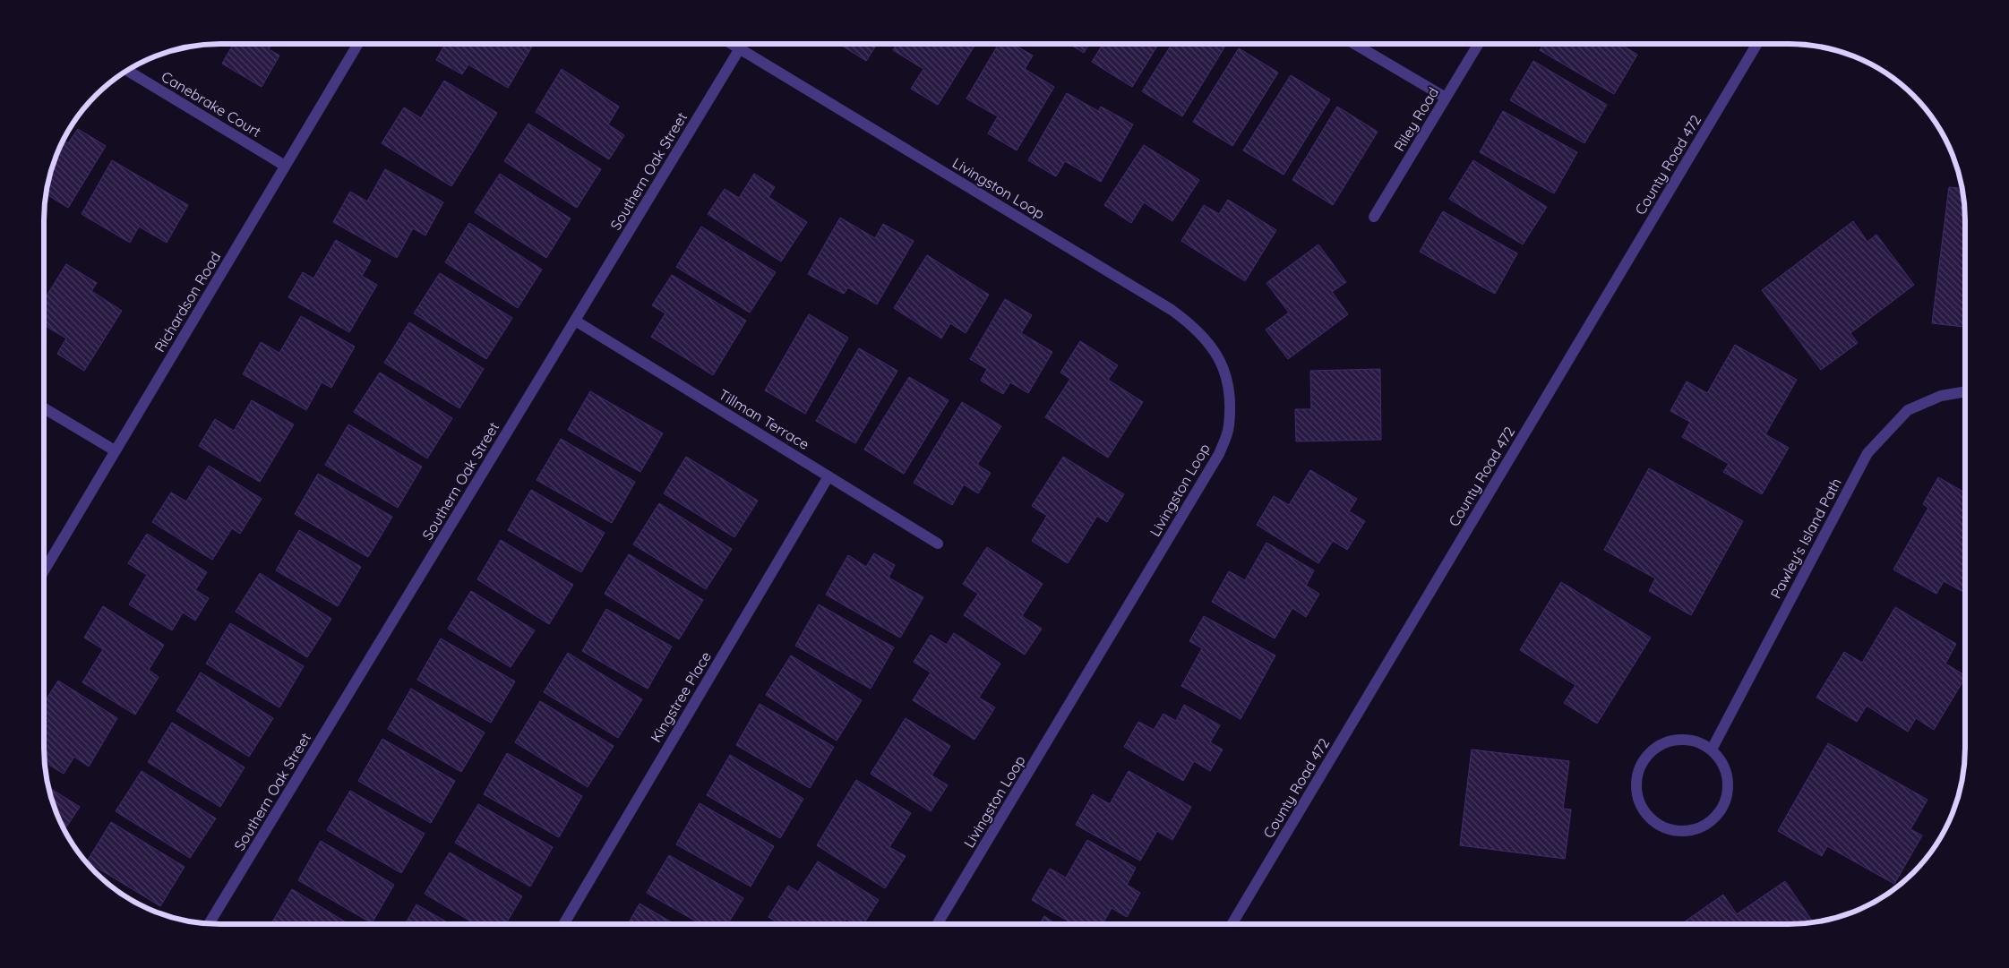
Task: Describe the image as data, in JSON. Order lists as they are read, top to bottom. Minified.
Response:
{"streets":{"street":["Canebrake Court","Riley Road","County Road 472","Southern Oak Street","Livingston Loop","Richardson Road","Tillman Terrace","Pawley's Island Path","Kingstree Place"]},"crossings":[["Canebrake Court","Richardson Road"],["Southern Oak Street","Livingston Loop"],["Southern Oak Street","Tillman Terrace"],["Tillman Terrace","Kingstree Place"]]}
